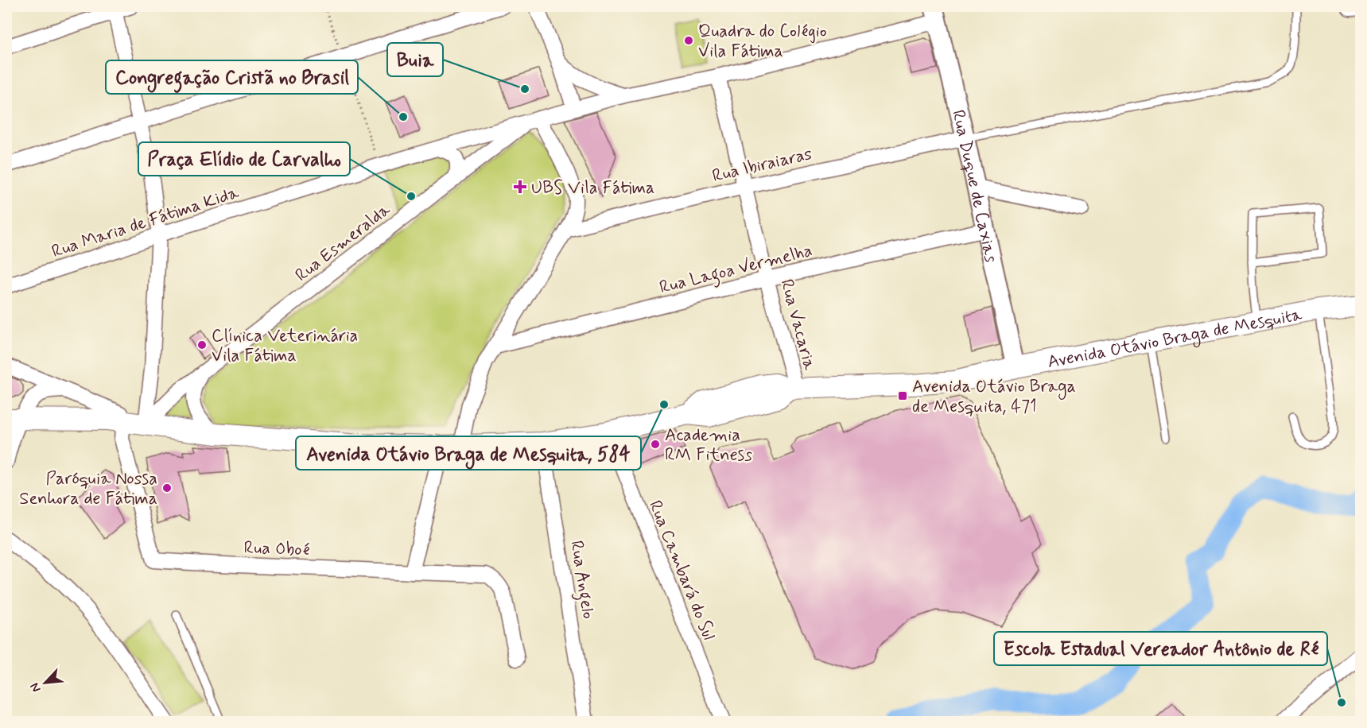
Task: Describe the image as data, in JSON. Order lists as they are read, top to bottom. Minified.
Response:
{"streets":{"main road":["Avenida Otávio Braga de Mesquita"],"street":["Rua Ibiraiaras","Rua Duque de Caxias","Rua Maria de Fátima Kida","Rua Esmeralda","Rua Lagoa Vermelha","Rua Vacaria","Rua Oboé","Rua Cambará do Sul","Rua Angelo"]},"crossings":[["Rua Ibiraiaras","Rua Duque de Caxias"],["Rua Ibiraiaras","Rua Vacaria"],["Rua Duque de Caxias","Rua Maria de Fátima Kida"],["Rua Duque de Caxias","Rua Lagoa Vermelha"],["Rua Duque de Caxias","Avenida Otávio Braga de Mesquita"],["Rua Maria de Fátima Kida","Rua Esmeralda"],["Rua Maria de Fátima Kida","Rua Vacaria"],["Rua Esmeralda","Avenida Otávio Braga de Mesquita"],["Rua Lagoa Vermelha","Rua Vacaria"],["Rua Vacaria","Avenida Otávio Braga de Mesquita"],["Avenida Otávio Braga de Mesquita","Rua Oboé"],["Avenida Otávio Braga de Mesquita","Rua Cambará do Sul"],["Avenida Otávio Braga de Mesquita","Rua Angelo"]],"places":{"other":["Quadra do Colégio Vila Fátima","Buia","Congregação Cristã no Brasil","Praça Elídio de Carvalho","Clínica Veterinária Vila Fátima","Avenida Otávio Braga de Mesquita, 584","Academia RM Fitness","Paróquia Nossa Senhora de Fátima","Escola Estadual Vereador Antônio de Ré"],"health":["UBS Vila Fátima"],"transit":["Avenida Otávio Braga de Mesquita, 471"]},"north":"bottom left"}
